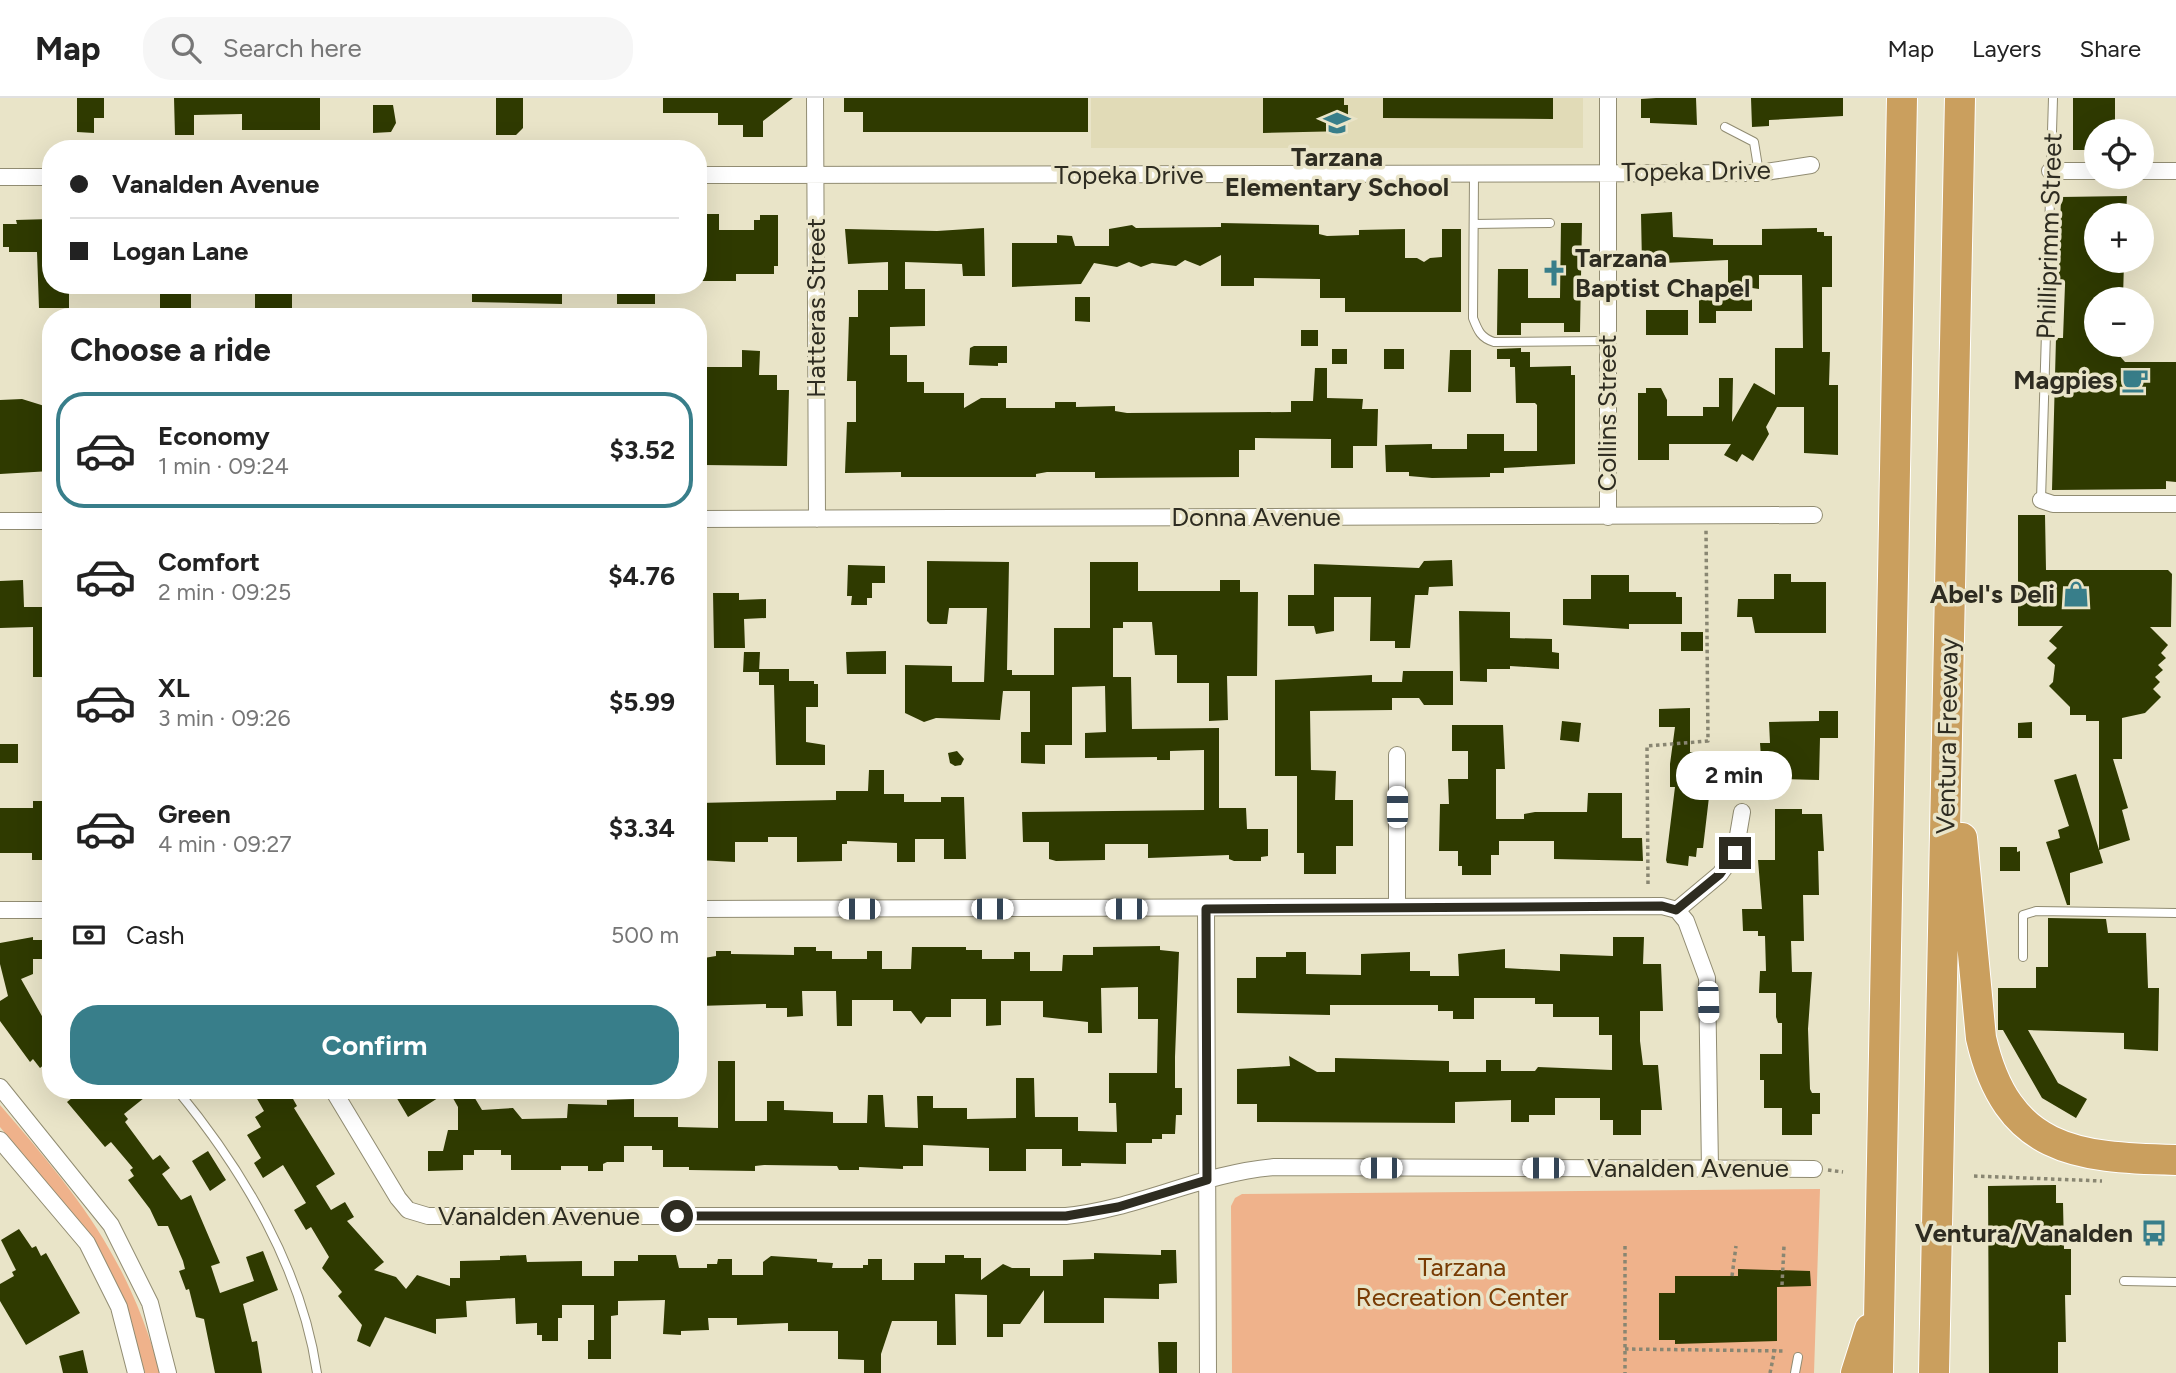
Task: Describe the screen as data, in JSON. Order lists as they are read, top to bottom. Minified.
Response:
{"streets":{"highway":["Ventura Freeway"],"street":["Topeka Drive","Hatteras Street","Collins Street","Donna Avenue","Vanalden Avenue"],"lane":["Philliprimm Street"]},"crossings":[["Topeka Drive","Hatteras Street"],["Topeka Drive","Collins Street"],["Hatteras Street","Donna Avenue"],["Collins Street","Donna Avenue"]],"parks":["Tarzana Recreation Center"],"places":{"school or university":["Tarzana Elementary School"],"church":["Tarzana Baptist Chapel"],"cafe":["Magpies"],"shop":["Abel's Deli"],"bus stop":["Ventura/Vanalden"]},"page":{"header":"Map","search":"Search here","nav":["Map","Layers","Share"],"map_buttons":["+","−"],"banner":["Vanalden Avenue","Logan Lane"],"heading":"Choose a ride","list":[{"name":"Economy","note":"1 min · 09:24","value":"$3.52"},{"name":"Comfort","note":"2 min · 09:25","value":"$4.76"},{"name":"XL","note":"3 min · 09:26","value":"$5.99"},{"name":"Green","note":"4 min · 09:27","value":"$3.34"}],"bubble":"2 min","pay":["Cash","500 m"],"buttons":"Confirm"}}
